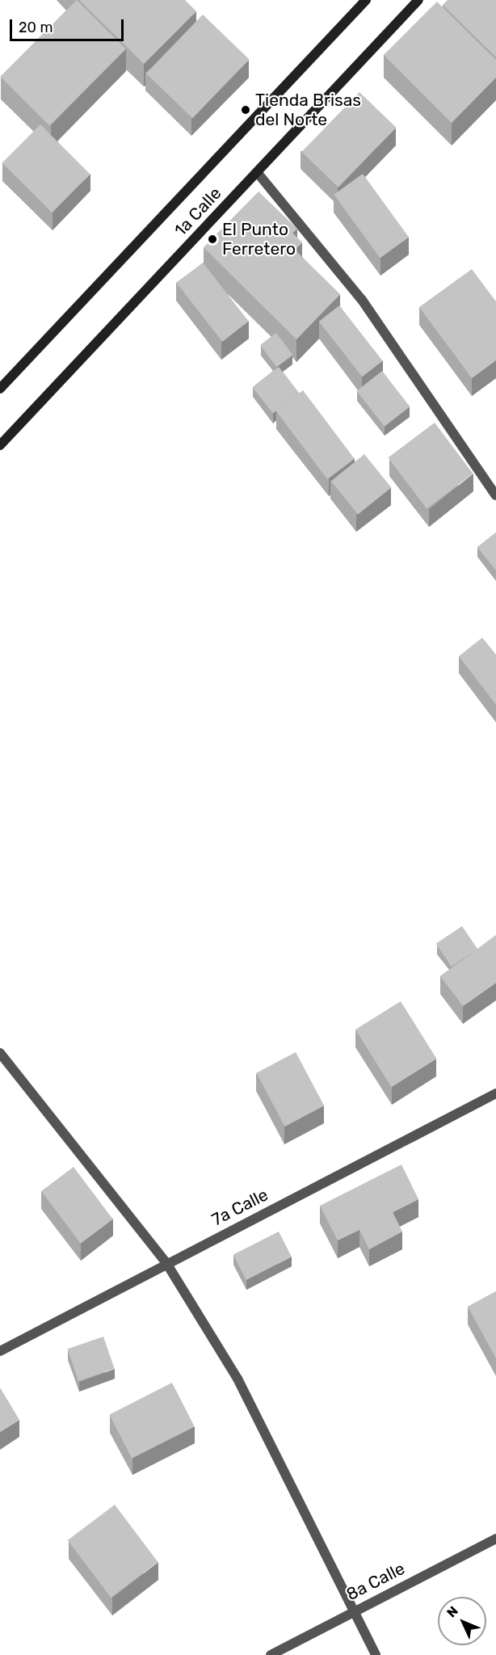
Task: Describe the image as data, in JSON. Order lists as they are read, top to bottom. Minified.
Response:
{"streets":{"main road":["1a Calle"],"street":["7a Calle","8a Calle"]},"places":["Tienda Brisas del Norte","El Punto Ferretero"],"scale_bar":"20 m","north":"top left"}
